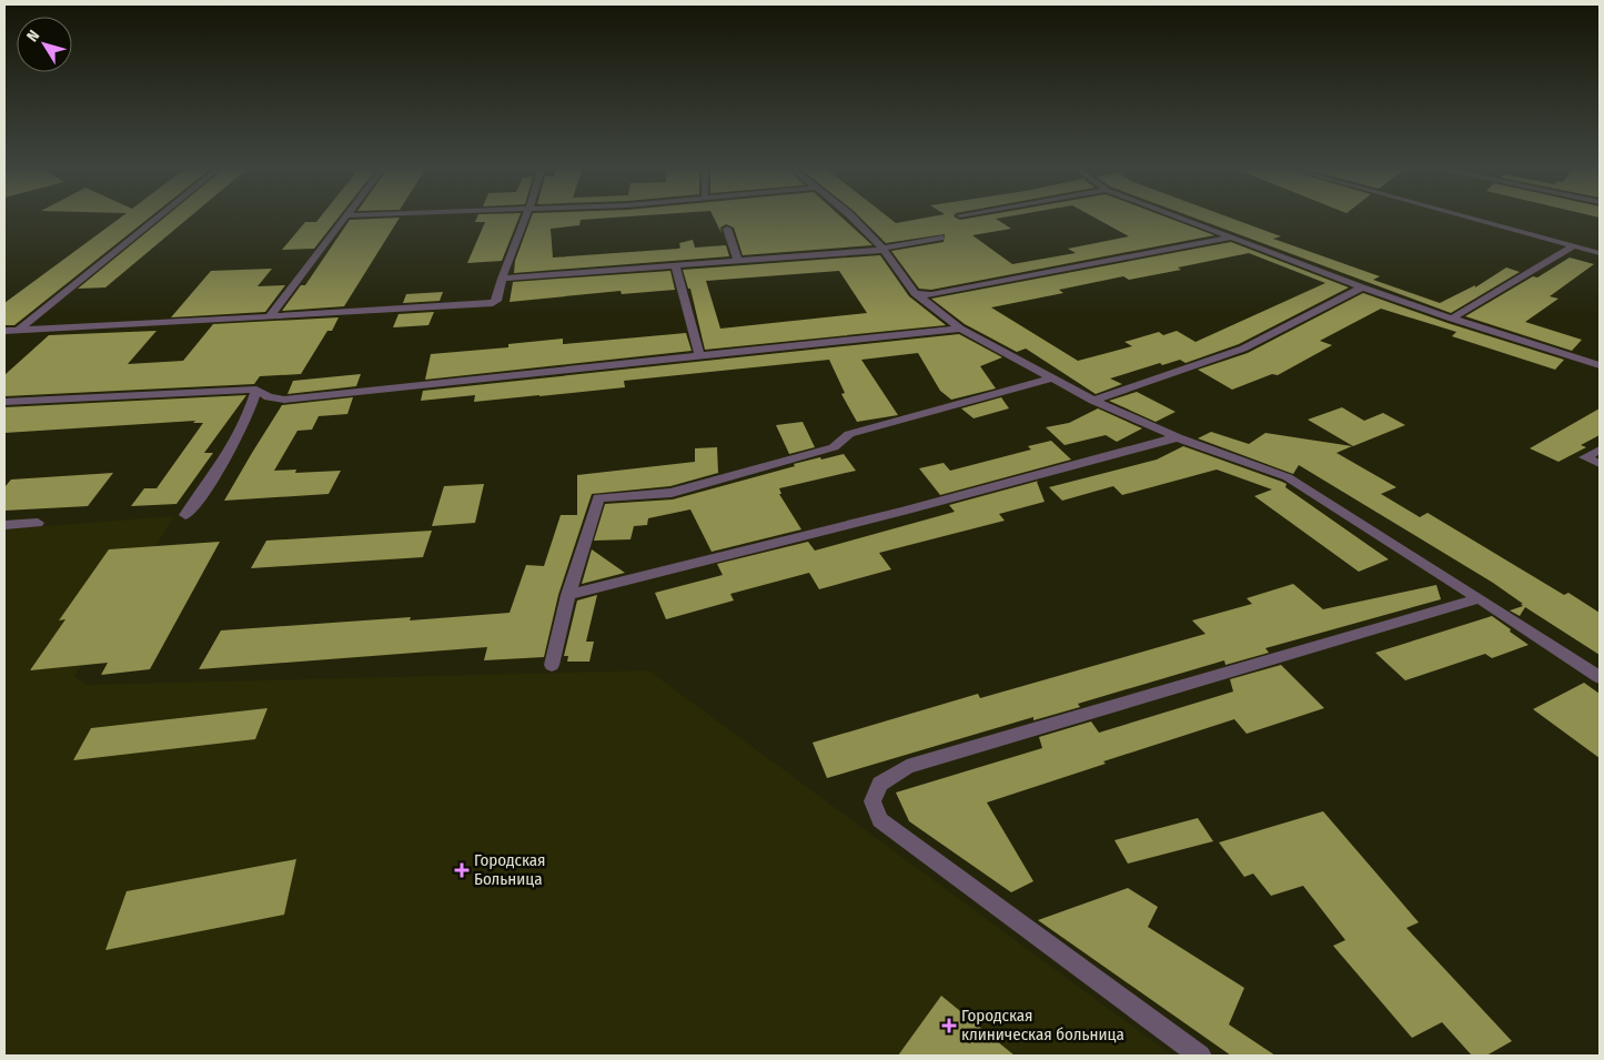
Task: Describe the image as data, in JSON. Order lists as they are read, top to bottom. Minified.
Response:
{"places":{"health":["Городская Больница","Городская клиническая больница"]},"north":"top left"}
